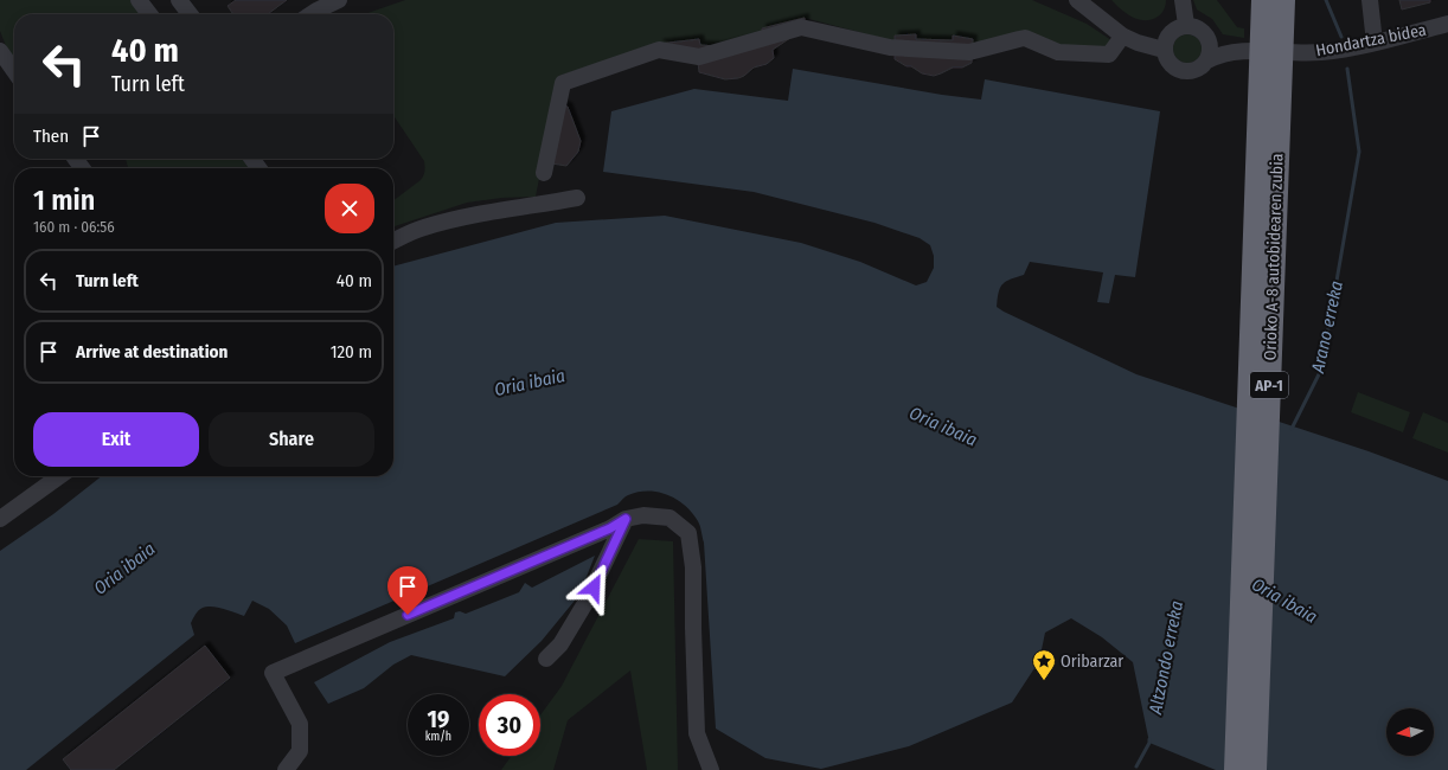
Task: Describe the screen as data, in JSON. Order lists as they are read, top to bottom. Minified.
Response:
{"streets":{"highway":["Orioko A-8 autobidearen zubia","AP-1"],"street":["Hondartza bidea"]},"water":["Arano erreka","Oria ibaia","Altzondo erreka"],"places":{"place":["Oribarzar"]},"north":"left","page":{"turn":["40 m","Turn left"],"then":"Then","heading":["1 min","160 m · 06:56"],"list":[{"name":"Turn left","value":"40 m"},{"name":"Arrive at destination","value":"120 m"}],"buttons":["Exit","Share"],"speed":"19 km/h","limit":"30"}}
